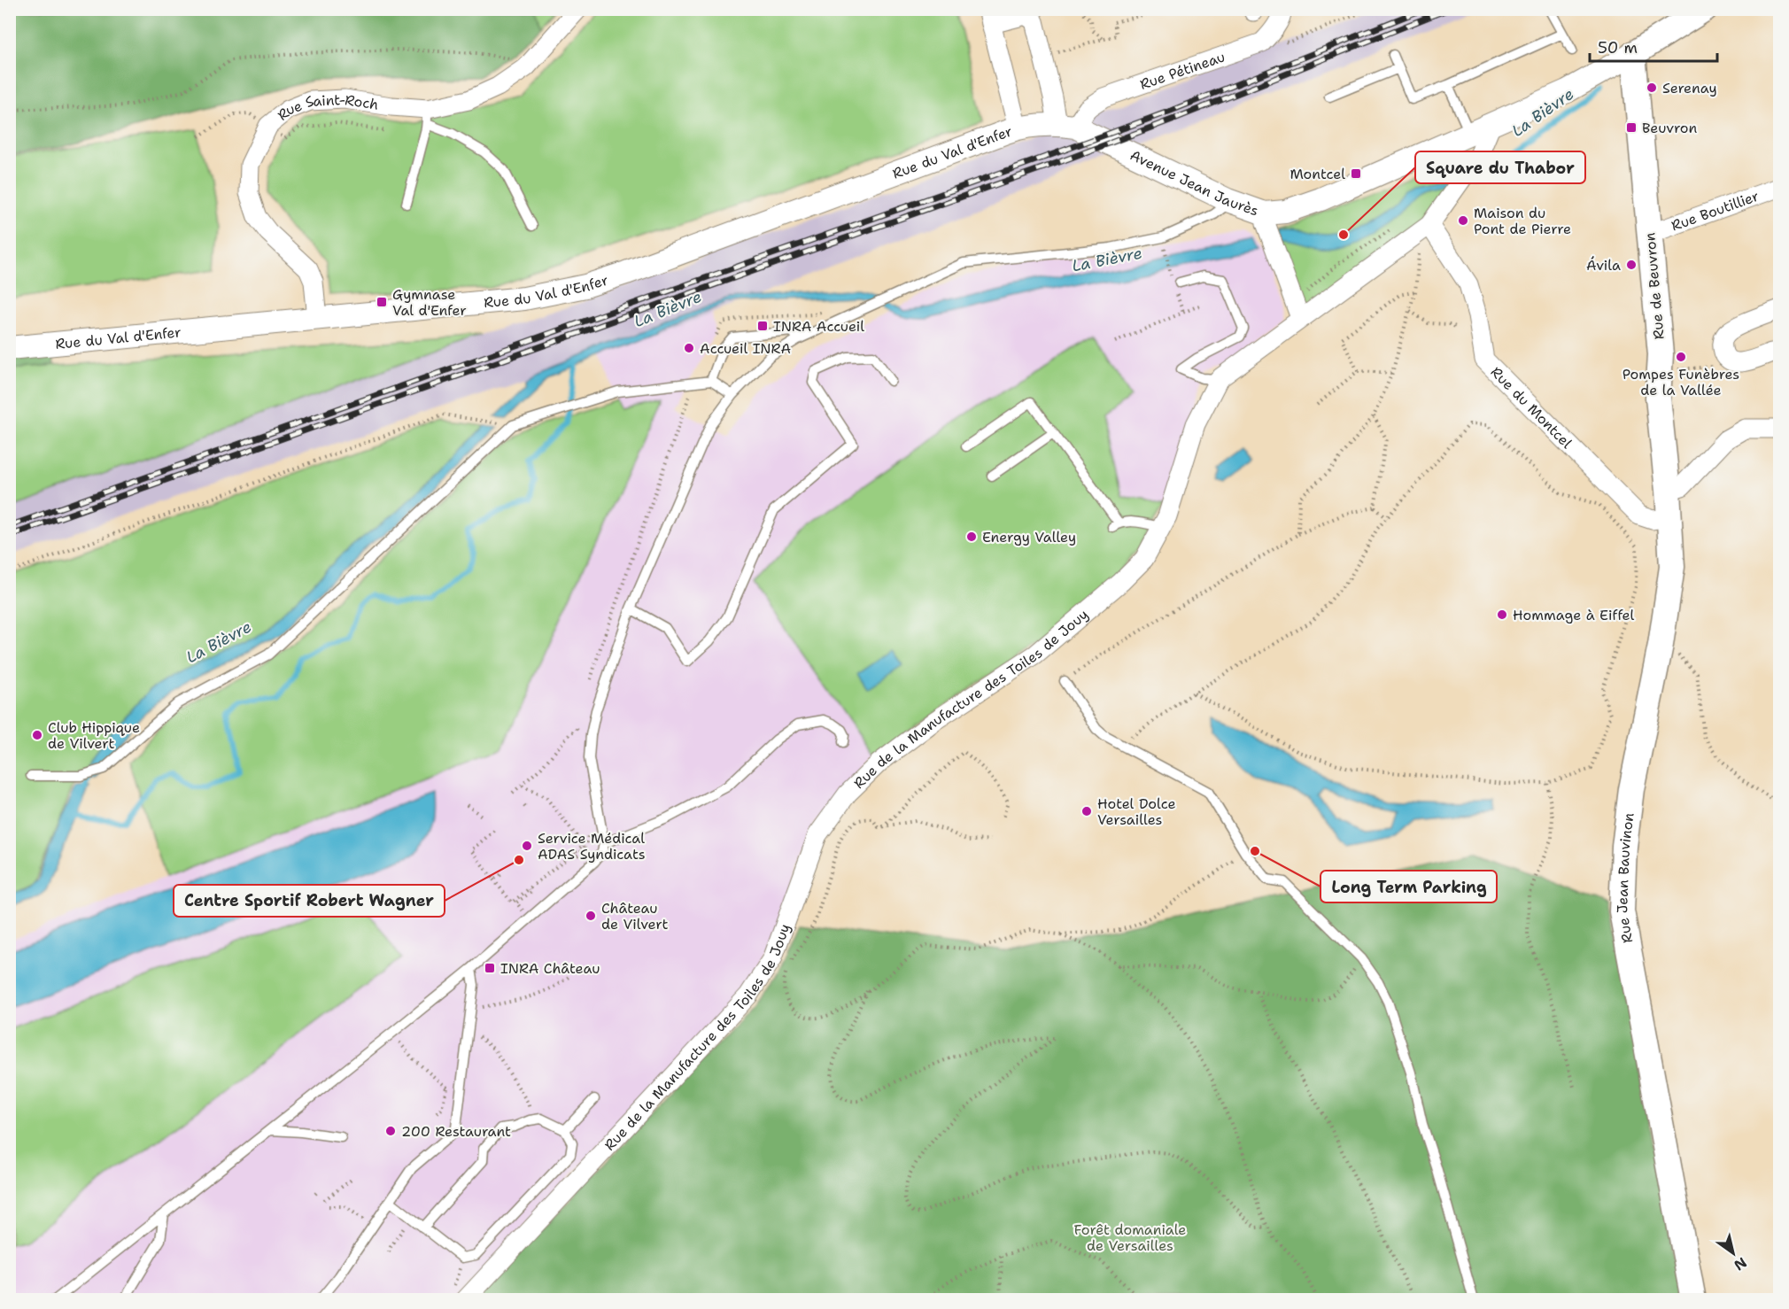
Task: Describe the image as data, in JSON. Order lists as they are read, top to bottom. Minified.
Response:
{"streets":{"main road":["Avenue Jean Jaurès","Rue de Beuvron","Rue Jean Bauvinon"],"street":["Rue Pétineau","Rue Saint-Roch","Rue du Val d'Enfer","Rue Boutillier","Rue du Montcel","Rue de la Manufacture des Toiles de Jouy"]},"crossings":[["Rue Pétineau","Rue du Val d'Enfer"],["Rue Pétineau","Avenue Jean Jaurès"],["Rue Saint-Roch","Rue du Val d'Enfer"],["Rue du Val d'Enfer","Avenue Jean Jaurès"],["Avenue Jean Jaurès","Rue de Beuvron"],["Avenue Jean Jaurès","Rue de la Manufacture des Toiles de Jouy"],["Rue Boutillier","Rue de Beuvron"],["Rue de Beuvron","Rue du Montcel"],["Rue de Beuvron","Rue Jean Bauvinon"],["Rue du Montcel","Rue de la Manufacture des Toiles de Jouy"],["Rue du Montcel","Rue Jean Bauvinon"]],"water":["La Bièvre"],"parks":["Forêt domaniale de Versailles"],"places":{"other":["Serenay","Maison du Pont de Pierre","Square du Thabor","Ávila","Accueil INRA","Pompes Funèbres de la Vallée","Energy Valley","Hommage à Eiffel","Club Hippique de Vilvert","Hotel Dolce Versailles","Service Médical ADAS Syndicats","Long Term Parking","Centre Sportif Robert Wagner","Château de Vilvert","200 Restaurant"],"transit":["Beuvron","Montcel","Gymnase Val d'Enfer","INRA Accueil","INRA Château"]},"scale_bar":"50 m","north":"bottom right"}
